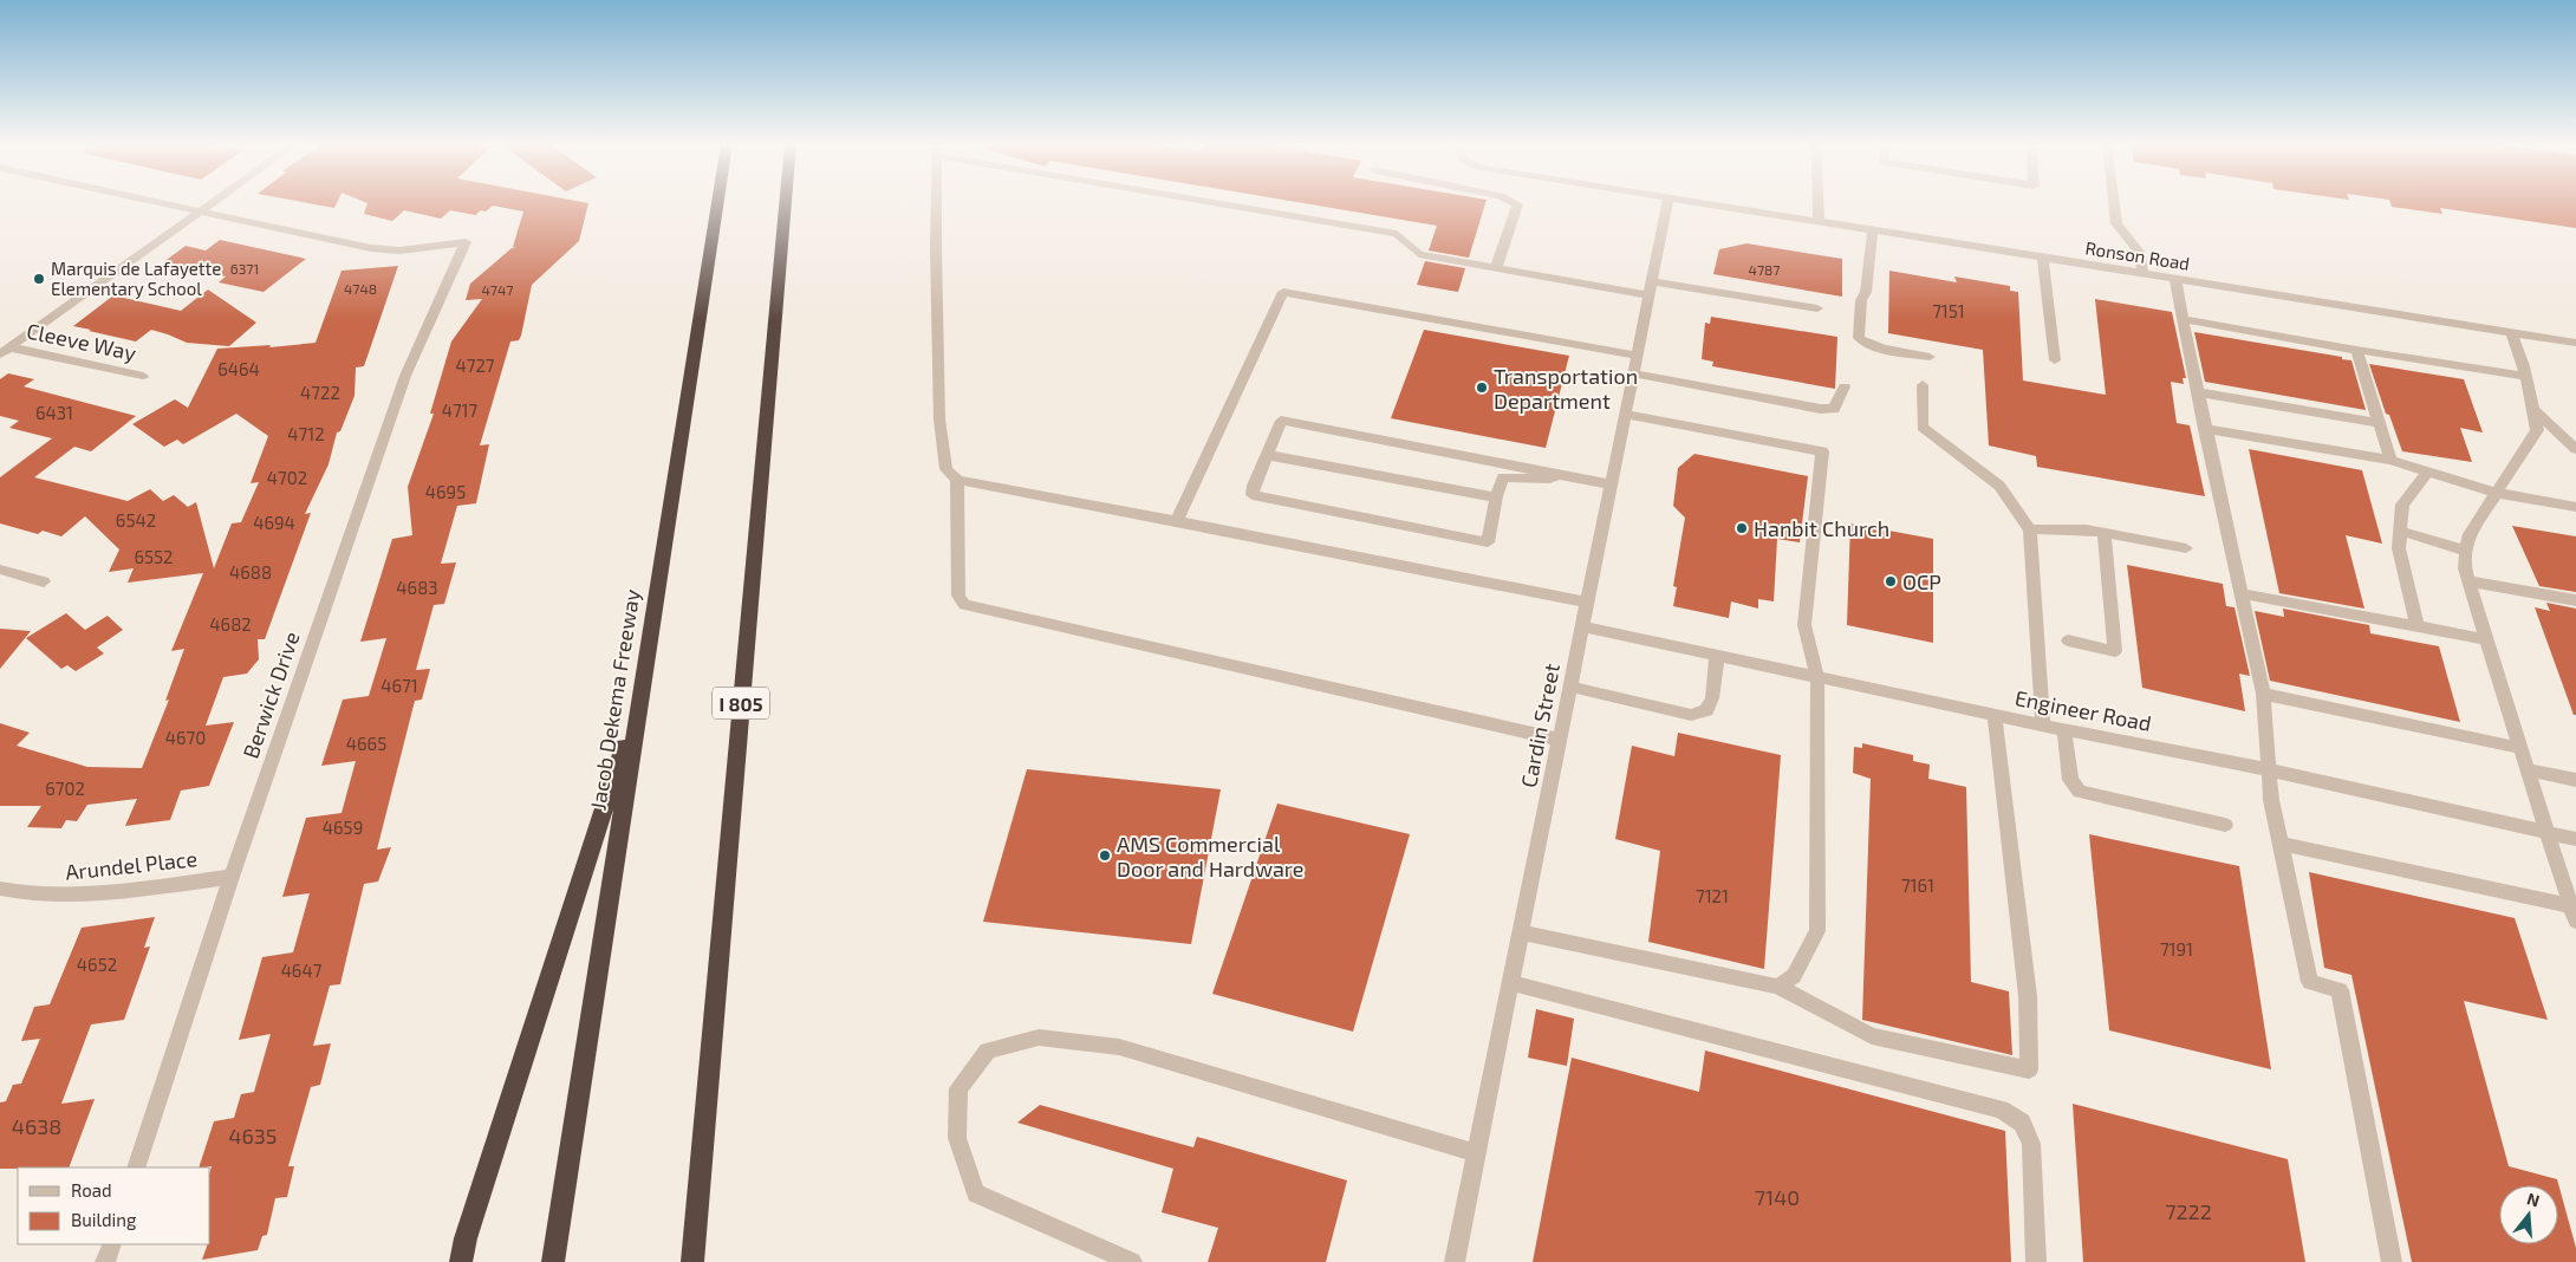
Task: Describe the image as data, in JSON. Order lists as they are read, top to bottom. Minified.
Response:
{"streets":{"highway":["Jacob Dekema Freeway","I 805"],"street":["Ronson Road","Cleeve Way","Berwick Drive","Engineer Road","Cardin Street","Arundel Place"]},"crossings":[["Berwick Drive","Arundel Place"],["Engineer Road","Cardin Street"]],"places":["Marquis de Lafayette Elementary School","Transportation Department","Hanbit Church","OCP","AMS Commercial Door and Hardware"],"house_numbers":["6371","4787","4748","4747","7151","4727","6464","4722","4717","6431","4712","4702","4695","6542","4694","6552","4688","4683","4682","4671","4670","4665","6702","4659","7161","7121","7191","4652","4647","4638","4635","7140","7222"],"legend":["Road","Building"],"north":"top"}
